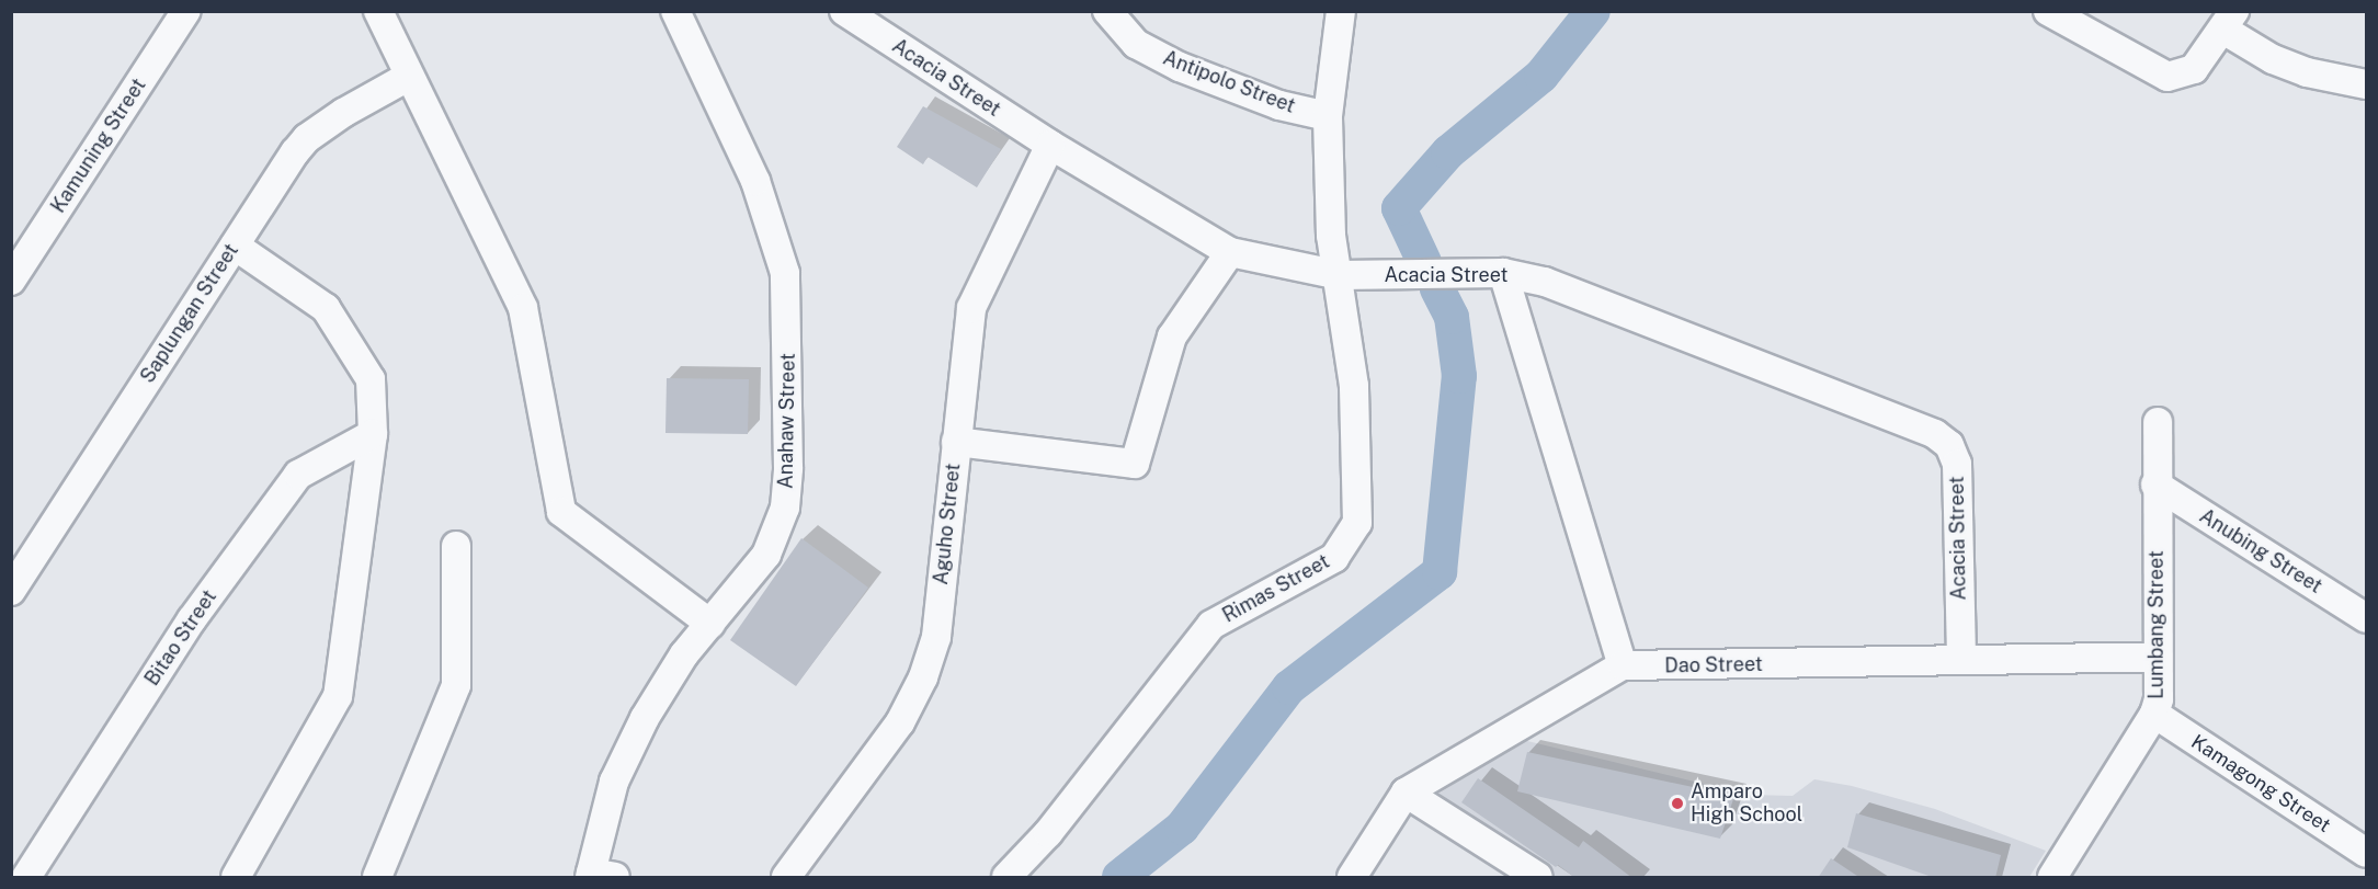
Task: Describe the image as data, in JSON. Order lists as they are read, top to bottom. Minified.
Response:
{"streets":{"street":["Acacia Street","Antipolo Street","Kamuning Street","Saplungan Street","Anahaw Street","Aguho Street","Anubing Street","Rimas Street","Lumbang Street","Bitao Street","Dao Street","Kamagong Street"]},"crossings":[["Acacia Street","Aguho Street"],["Acacia Street","Rimas Street"],["Acacia Street","Dao Street"],["Antipolo Street","Rimas Street"],["Anubing Street","Lumbang Street"],["Lumbang Street","Dao Street"],["Lumbang Street","Kamagong Street"]],"places":["Amparo High School"]}
